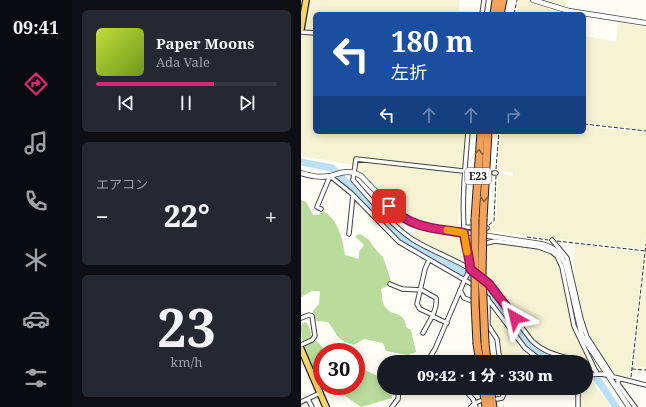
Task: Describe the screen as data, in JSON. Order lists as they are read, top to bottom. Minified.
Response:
{"streets":{"highway":["E23"]},"page":{"tabs":"09:41","turn":["180 m","左折"],"song":["Paper Moons","Ada Vale"],"tile":["エアコン",["23","km/h"]],"heat":["−","22°","+"],"limit":"30","trip":"09:42 · 1 分 · 330 m"}}
